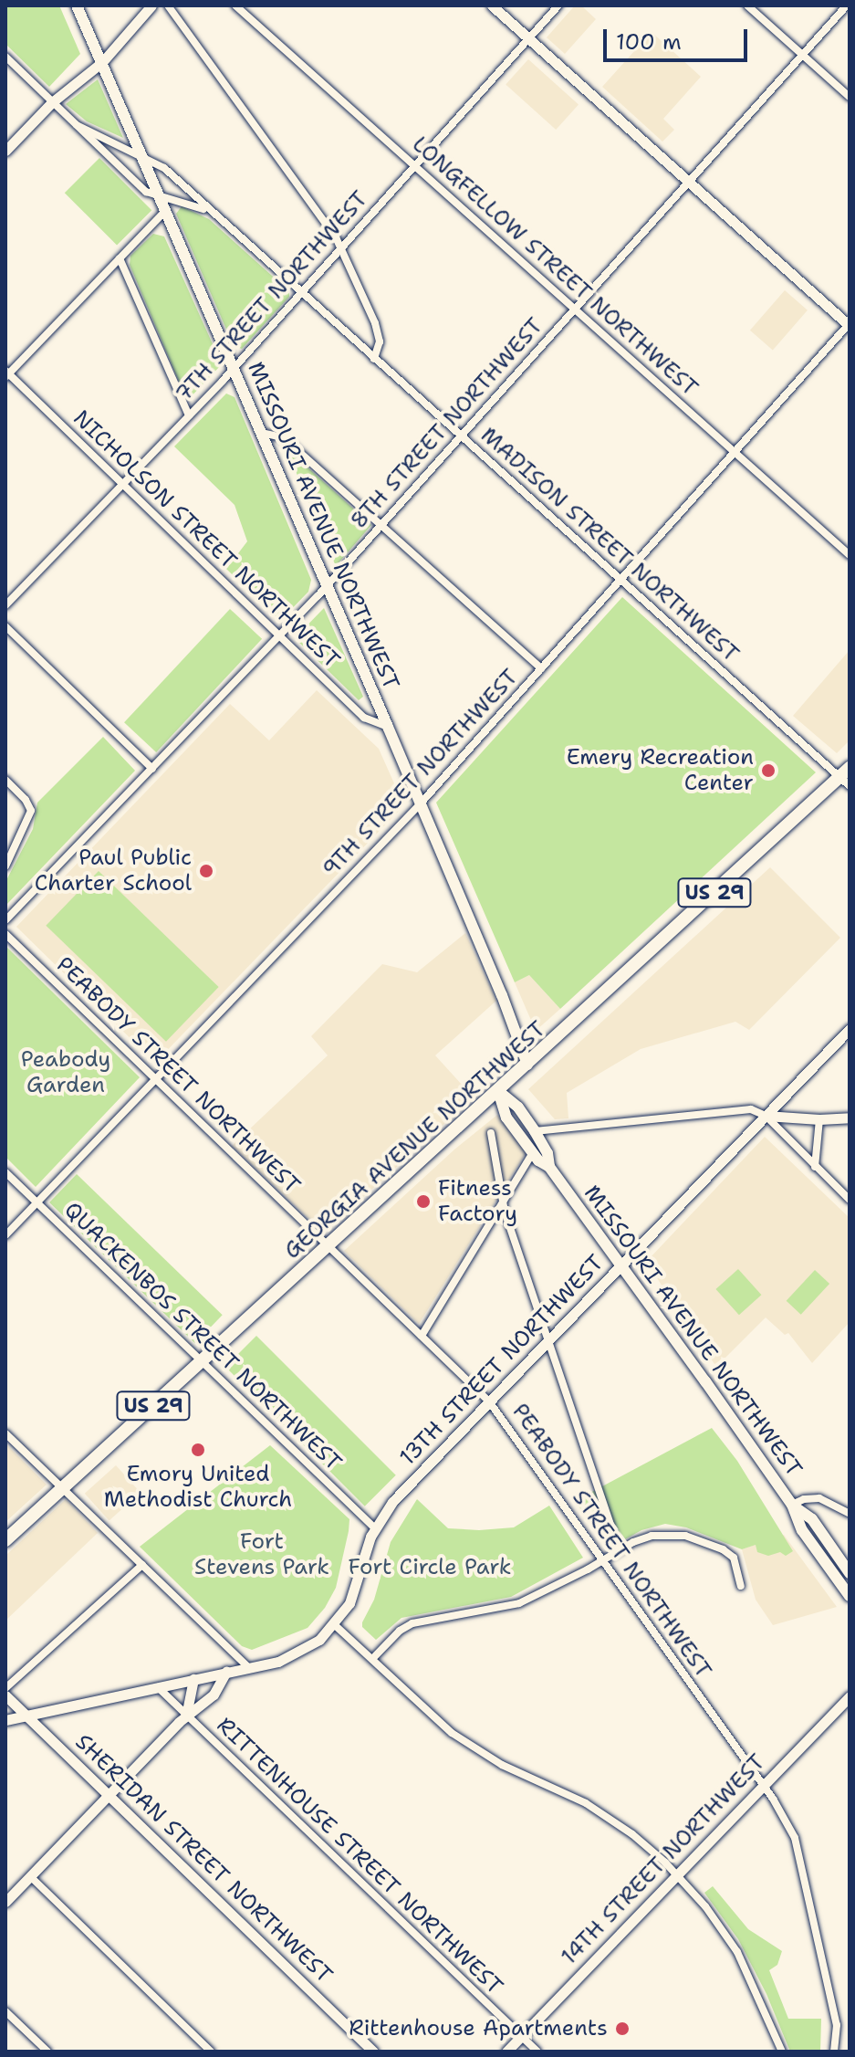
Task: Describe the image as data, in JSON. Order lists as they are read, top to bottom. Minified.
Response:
{"streets":{"highway":["US 29","GEORGIA AVENUE NORTHWEST"],"main road":["MISSOURI AVENUE NORTHWEST"],"street":["LONGFELLOW STREET NORTHWEST","7TH STREET NORTHWEST","8TH STREET NORTHWEST","NICHOLSON STREET NORTHWEST","MADISON STREET NORTHWEST","9TH STREET NORTHWEST","PEABODY STREET NORTHWEST","QUACKENBOS STREET NORTHWEST","13TH STREET NORTHWEST","RITTENHOUSE STREET NORTHWEST","SHERIDAN STREET NORTHWEST","14TH STREET NORTHWEST"]},"crossings":[["LONGFELLOW STREET NORTHWEST","7TH STREET NORTHWEST"],["LONGFELLOW STREET NORTHWEST","8TH STREET NORTHWEST"],["LONGFELLOW STREET NORTHWEST","9TH STREET NORTHWEST"],["7TH STREET NORTHWEST","MISSOURI AVENUE NORTHWEST"],["7TH STREET NORTHWEST","NICHOLSON STREET NORTHWEST"],["7TH STREET NORTHWEST","MADISON STREET NORTHWEST"],["8TH STREET NORTHWEST","MISSOURI AVENUE NORTHWEST"],["8TH STREET NORTHWEST","NICHOLSON STREET NORTHWEST"],["8TH STREET NORTHWEST","MADISON STREET NORTHWEST"],["MISSOURI AVENUE NORTHWEST","NICHOLSON STREET NORTHWEST"],["MISSOURI AVENUE NORTHWEST","MADISON STREET NORTHWEST"],["MISSOURI AVENUE NORTHWEST","9TH STREET NORTHWEST"],["MISSOURI AVENUE NORTHWEST","GEORGIA AVENUE NORTHWEST"],["MISSOURI AVENUE NORTHWEST","13TH STREET NORTHWEST"],["MADISON STREET NORTHWEST","9TH STREET NORTHWEST"],["MADISON STREET NORTHWEST","GEORGIA AVENUE NORTHWEST"],["9TH STREET NORTHWEST","PEABODY STREET NORTHWEST"],["9TH STREET NORTHWEST","QUACKENBOS STREET NORTHWEST"],["PEABODY STREET NORTHWEST","GEORGIA AVENUE NORTHWEST"],["PEABODY STREET NORTHWEST","13TH STREET NORTHWEST"],["PEABODY STREET NORTHWEST","14TH STREET NORTHWEST"],["GEORGIA AVENUE NORTHWEST","QUACKENBOS STREET NORTHWEST"],["QUACKENBOS STREET NORTHWEST","13TH STREET NORTHWEST"],["13TH STREET NORTHWEST","RITTENHOUSE STREET NORTHWEST"],["13TH STREET NORTHWEST","SHERIDAN STREET NORTHWEST"],["RITTENHOUSE STREET NORTHWEST","14TH STREET NORTHWEST"]],"parks":["Peabody Garden","Fort Stevens Park","Fort Circle Park"],"places":["Emery Recreation Center","Paul Public Charter School","Fitness Factory","Emory United Methodist Church","Rittenhouse Apartments"],"scale_bar":"100 m"}
